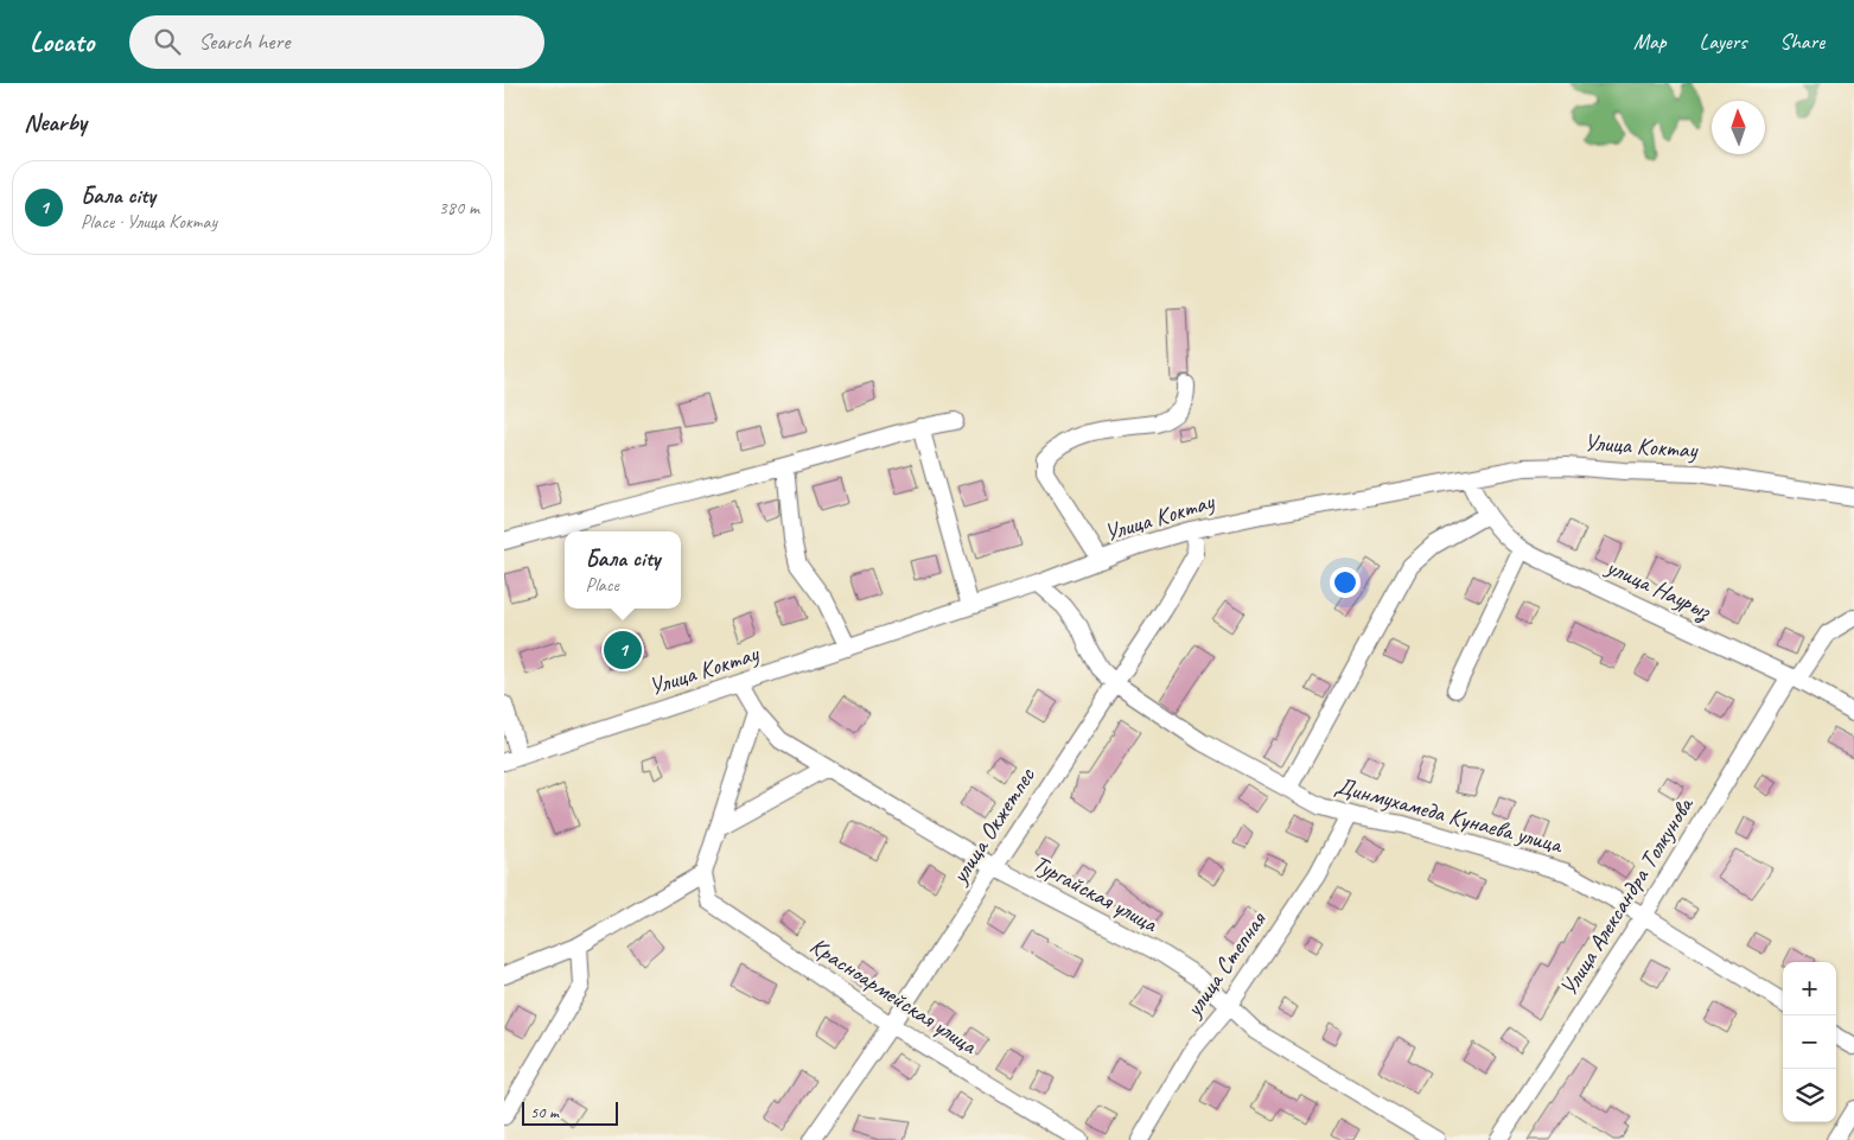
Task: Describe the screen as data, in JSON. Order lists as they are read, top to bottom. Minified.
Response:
{"streets":{"street":["Улица Коктау","улица Наурыз","Динмухамеда Кунаева улица","улица Окжетпес","Тургайская улица","Улица Александра Толкунова","улица Степная","Красноармейская улица"]},"crossings":[["Улица Коктау","улица Наурыз"],["Улица Коктау","Динмухамеда Кунаева улица"],["Улица Коктау","улица Окжетпес"],["Улица Коктау","Тургайская улица"],["улица Наурыз","Улица Александра Толкунова"],["Динмухамеда Кунаева улица","улица Окжетпес"],["Динмухамеда Кунаева улица","Улица Александра Толкунова"],["Динмухамеда Кунаева улица","улица Степная"],["улица Окжетпес","Тургайская улица"],["улица Окжетпес","Красноармейская улица"],["Тургайская улица","улица Степная"]],"scale_bar":"50 m","north":"top","page":{"header":"Locato","search":"Search here","nav":["Map","Layers","Share"],"heading":"Nearby","list":[{"mark":"1","name":"Бала city","note":"Place · Улица Коктау","value":"380 m"}],"popup":["Бала city","Place"],"pins":"1","map_buttons":["+","−"],"scale":"50 m"}}
